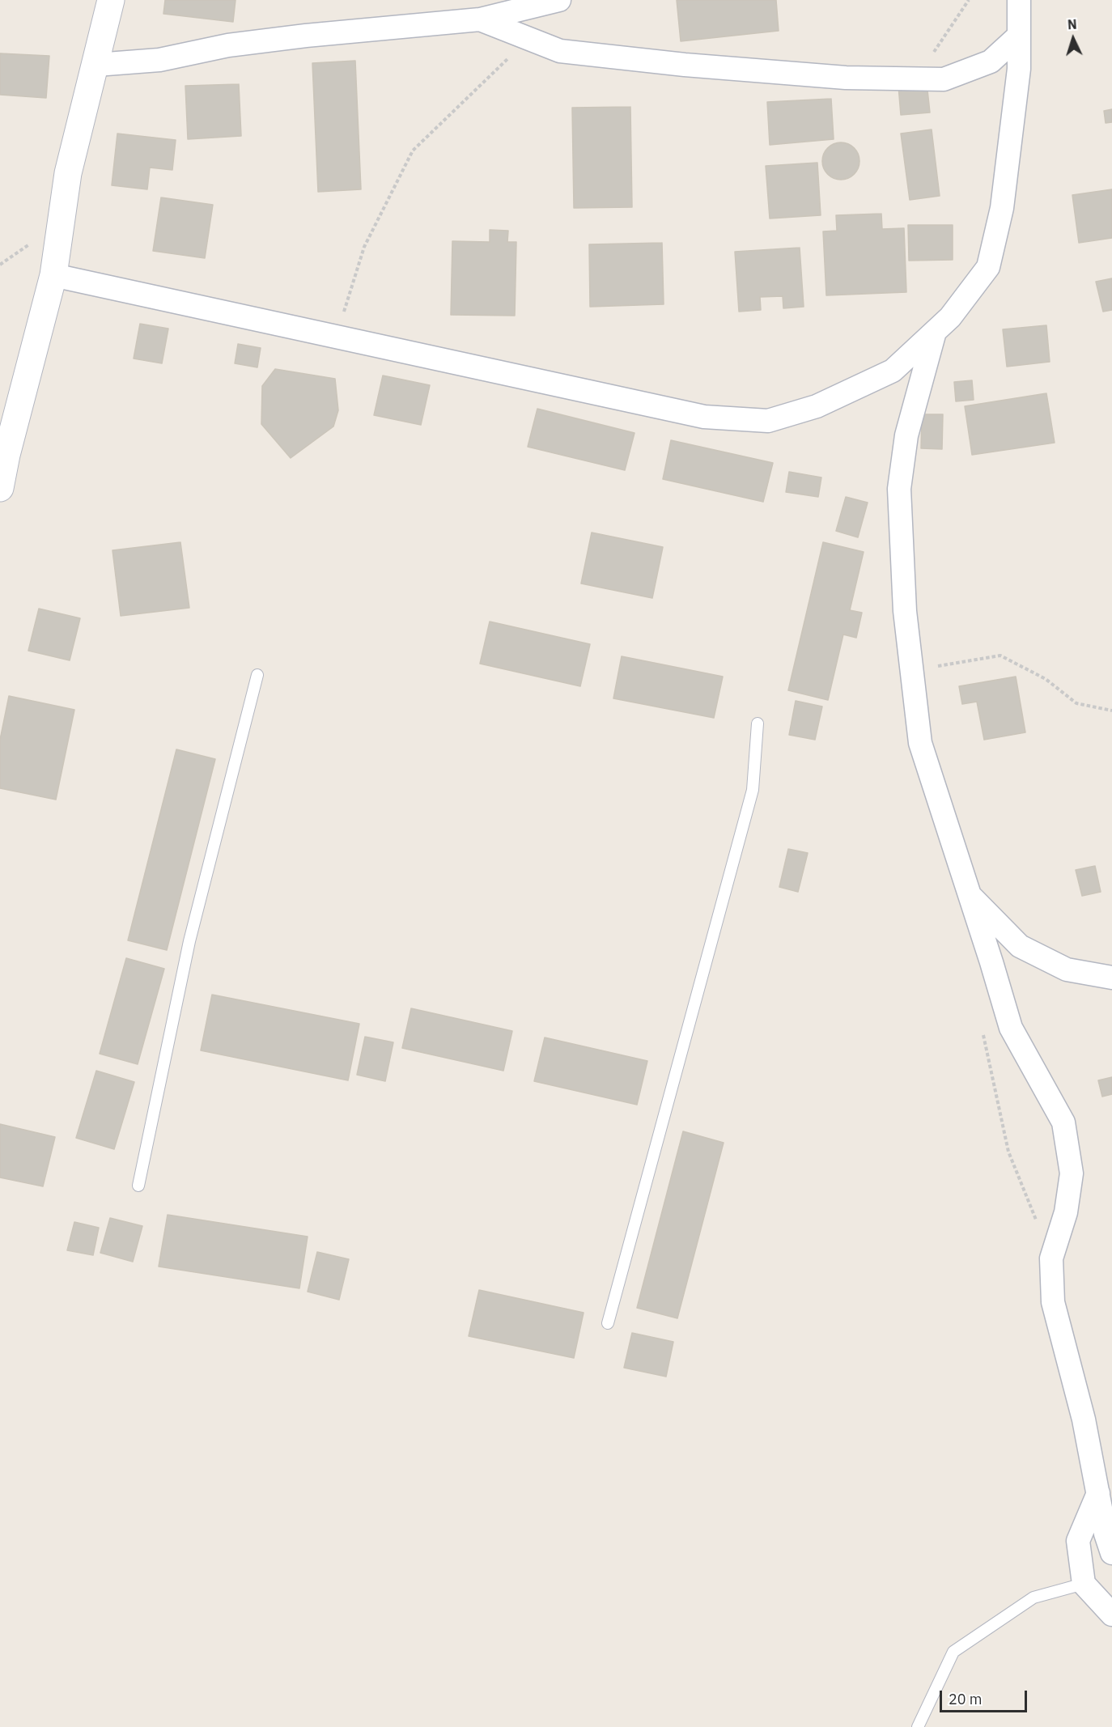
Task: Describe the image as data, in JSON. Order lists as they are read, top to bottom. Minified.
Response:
{"scale_bar":"20 m","north":"top"}
